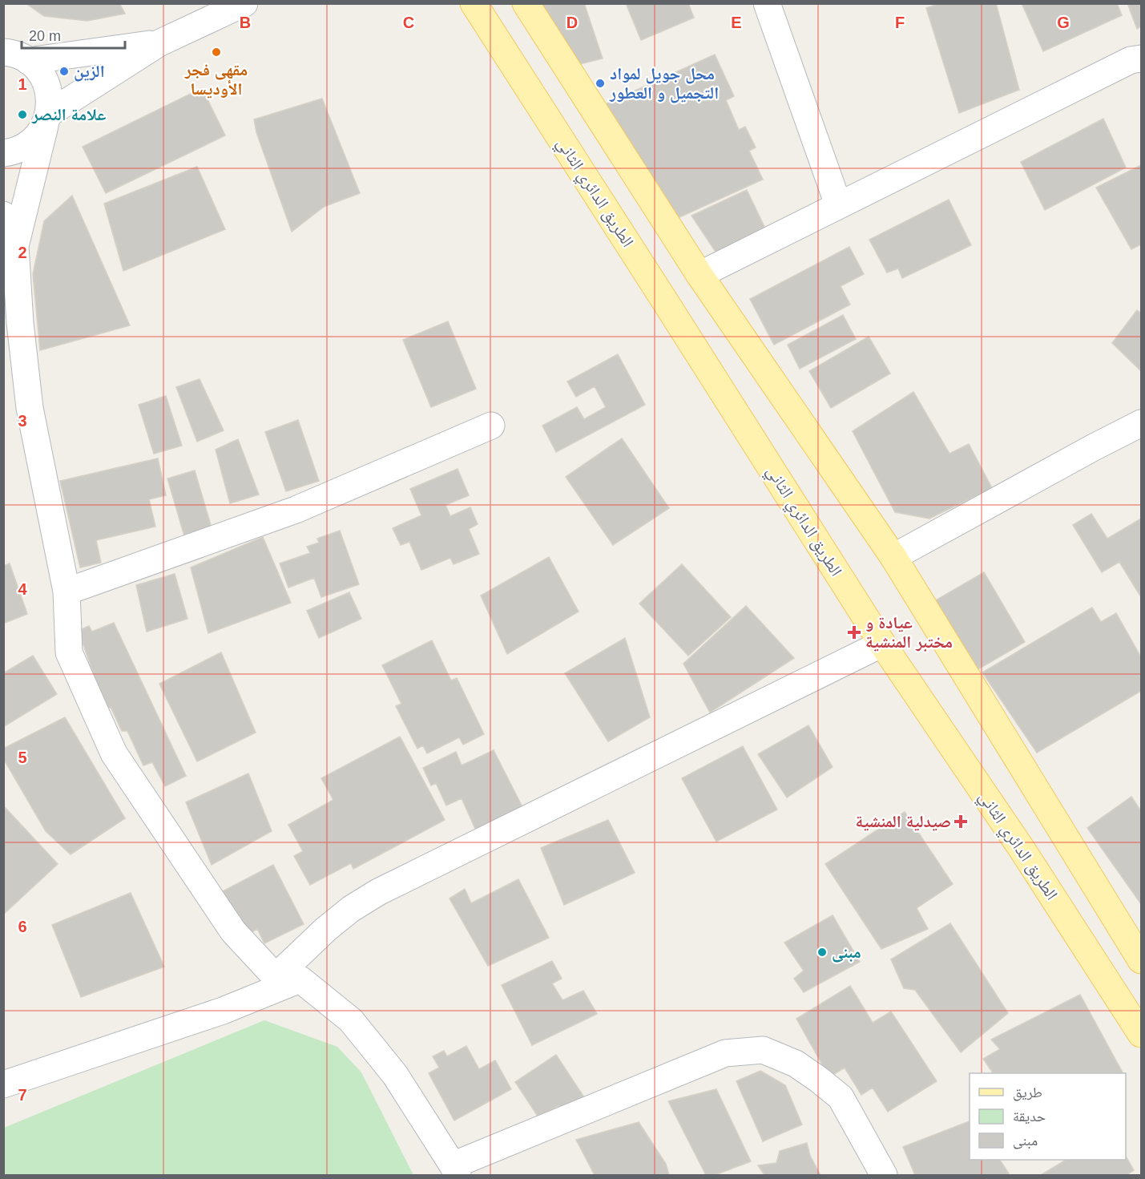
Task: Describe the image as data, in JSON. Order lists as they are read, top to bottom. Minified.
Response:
{"streets":{"main road":["الطريق الدائري الثاني"]},"places":{"other":["مقهى فجر الأوديسا","الزين","محل جويل لمواد التجميل و العطور","علامة النصر","مبنى"],"health":["عيادة و مختبر المنشية","صيدلية المنشية"]},"legend":["طريق","حديقة","مبنى"],"scale_bar":"20 m","grid":{"columns":["B","C","D","E","F","G"],"rows":["1","2","3","4","5","6","7"]}}
